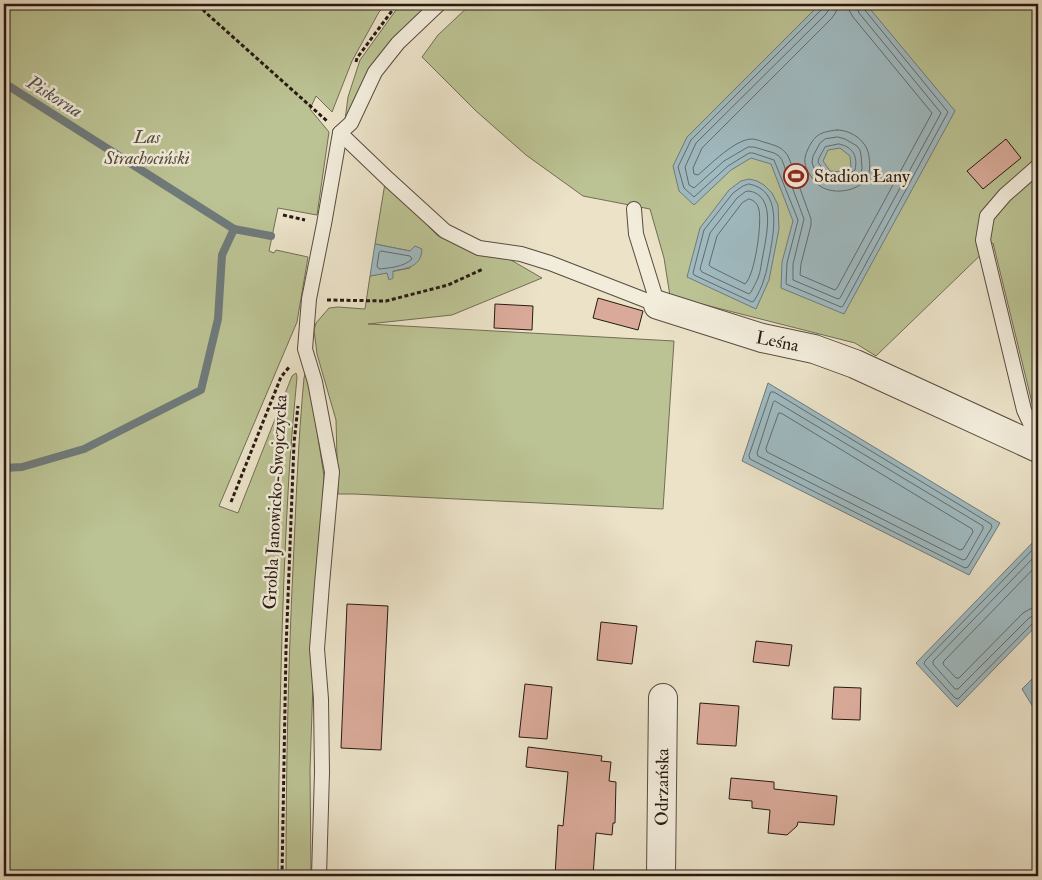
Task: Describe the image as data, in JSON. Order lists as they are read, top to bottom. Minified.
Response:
{"streets":{"street":["Leśna","Odrzańska"],"path":["Grobla Janowicko-Swojczycka"]},"water":["Piskorna"],"parks":["Las Strachociński"],"places":{"sports":["Stadion Łany"]}}
